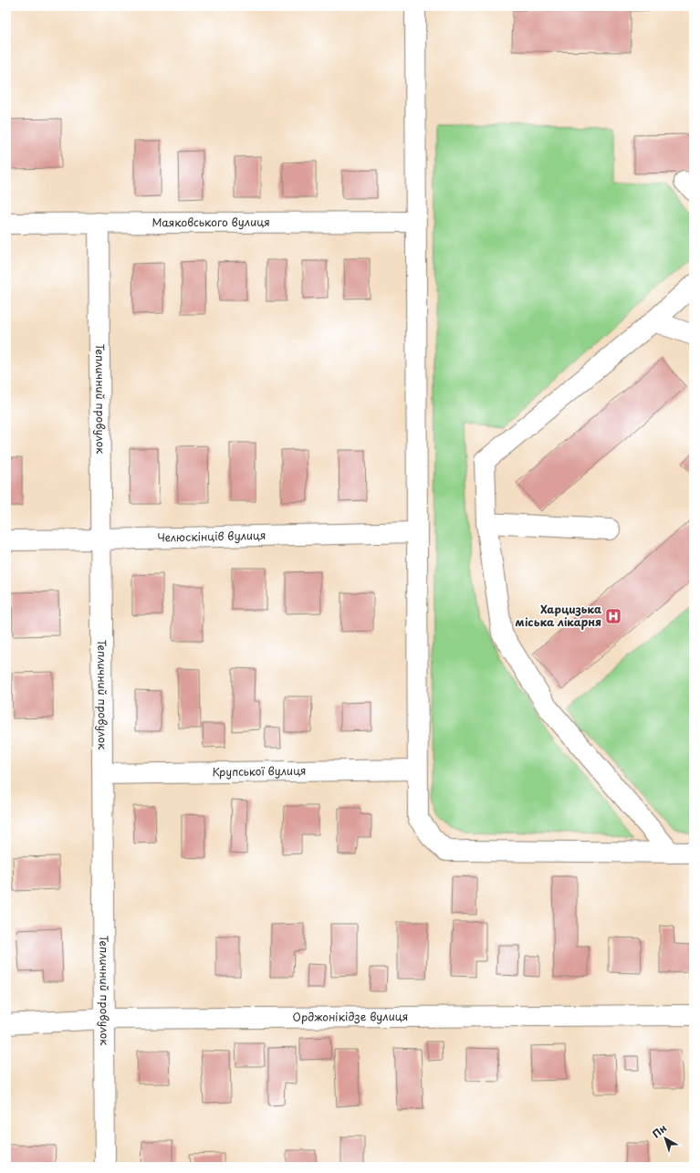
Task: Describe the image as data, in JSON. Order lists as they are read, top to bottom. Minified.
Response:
{"streets":{"street":["Маяковського вулиця","Тепличний провулок","Челюскінців вулиця","Крупської вулиця","Орджонікідзе вулиця"]},"crossings":[["Маяковського вулиця","Тепличний провулок"],["Тепличний провулок","Челюскінців вулиця"],["Тепличний провулок","Крупської вулиця"],["Тепличний провулок","Орджонікідзе вулиця"]],"places":{"hospital":["Харцизька міська лікарня"]},"north":"top left"}
